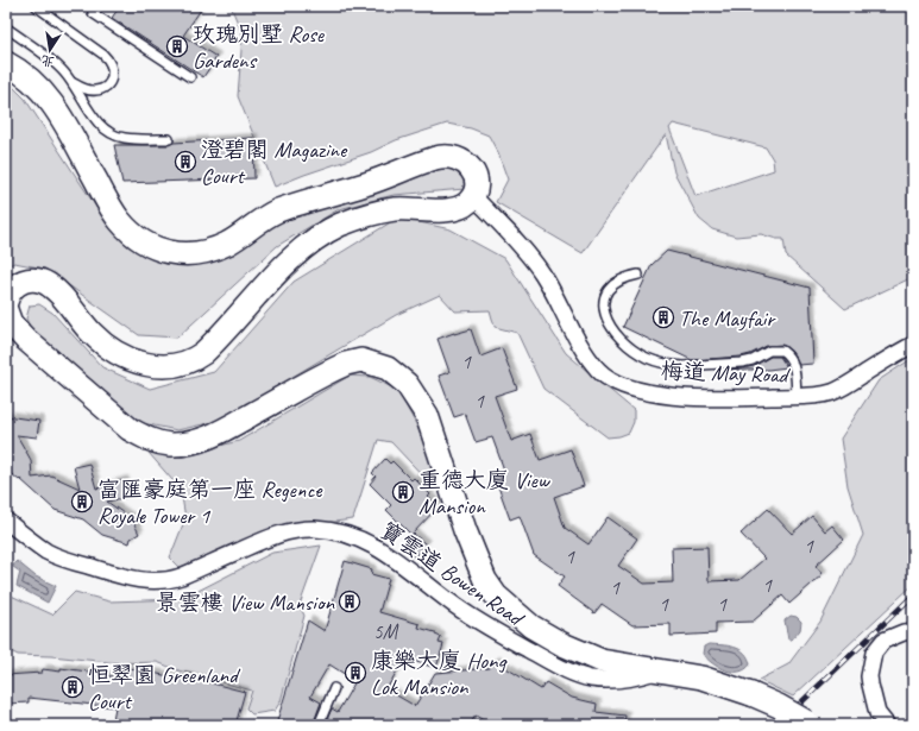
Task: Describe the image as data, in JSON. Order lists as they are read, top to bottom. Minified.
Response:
{"streets":{"street":["梅道 May Road","寶雲道 Bowen Road"]},"places":{"building":["玫瑰別墅 Rose Gardens","澄碧閣 Magazine Court","The Mayfair","重德大廈 View Mansion","富匯豪庭第一座 Regence Royale Tower 1","景雲樓 View Mansion","康樂大廈 Hong Lok Mansion","恒翠園 Greenland Court"]},"house_numbers":["1","1","1","1","1","1","1","1","5M"],"north":"bottom"}
